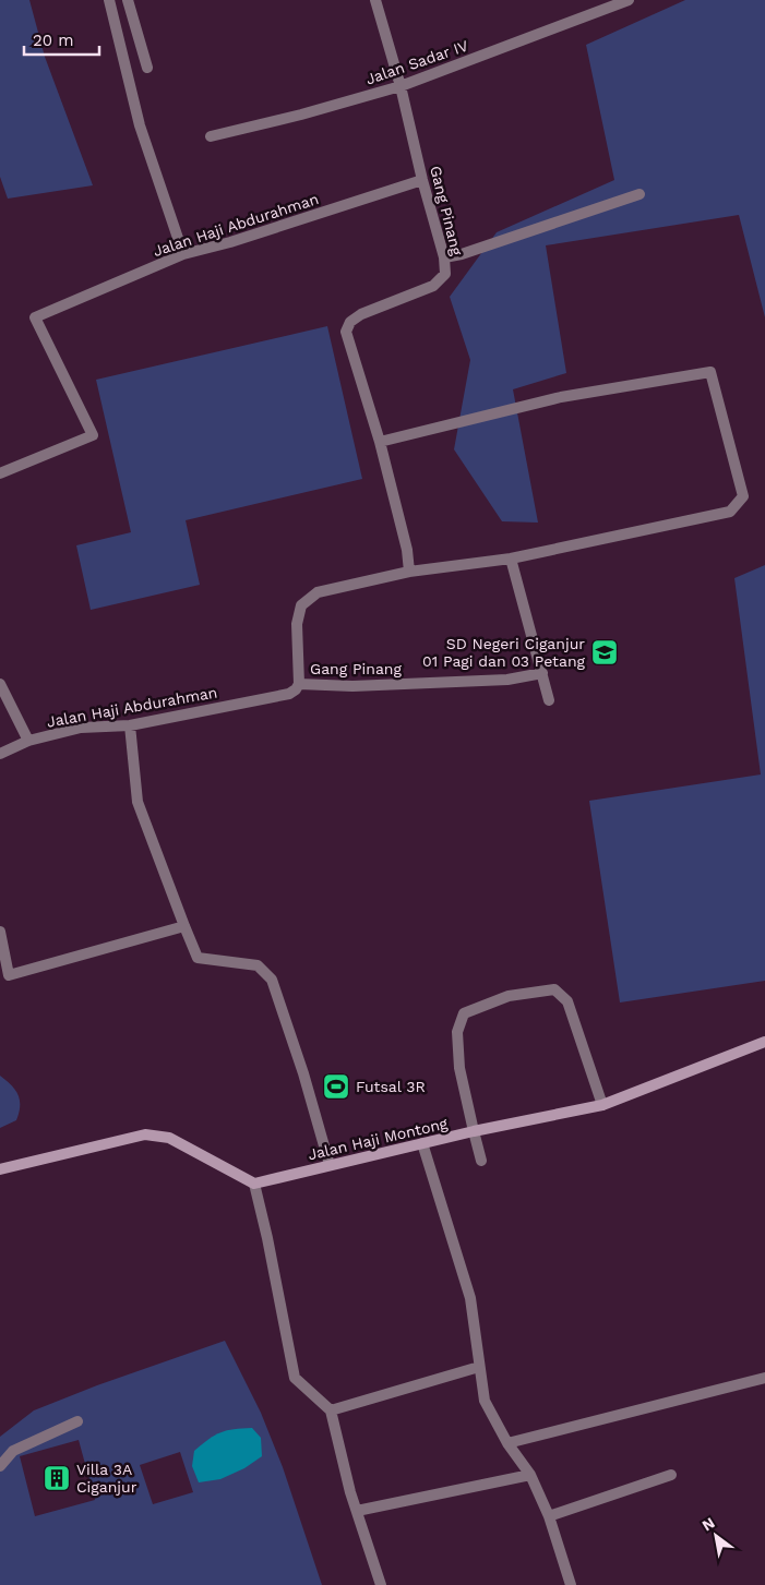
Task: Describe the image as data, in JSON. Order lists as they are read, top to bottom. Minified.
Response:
{"streets":{"street":["Jalan Sadar IV","Gang Pinang","Jalan Haji Abdurahman","Jalan Haji Montong"]},"crossings":[["Jalan Sadar IV","Gang Pinang"],["Gang Pinang","Jalan Haji Abdurahman"]],"places":{"school or university":["SD Negeri Ciganjur 01 Pagi dan 03 Petang"],"sports":["Futsal 3R"],"building":["Villa 3A Ciganjur"]},"scale_bar":"20 m","north":"top left"}
